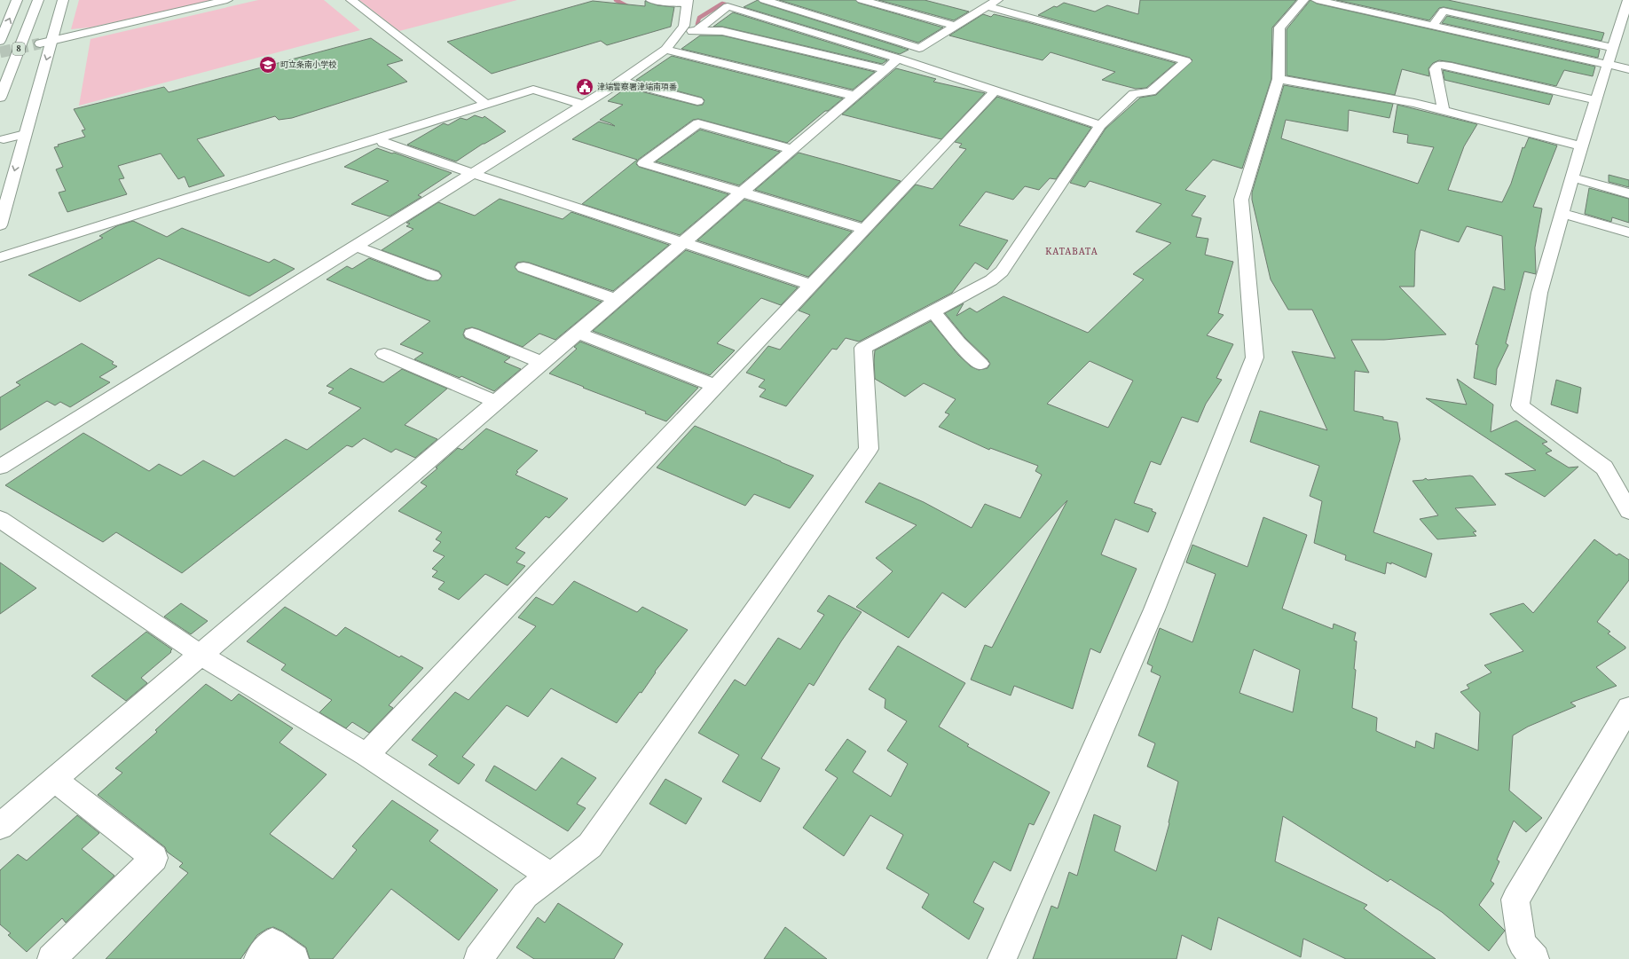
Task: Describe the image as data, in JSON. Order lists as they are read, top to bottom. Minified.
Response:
{"streets":{"main road":["8"]},"districts":["KATABATA"],"places":{"school or university":["町立条南小学校"],"public building":["津端警察署津端南項番"]}}
